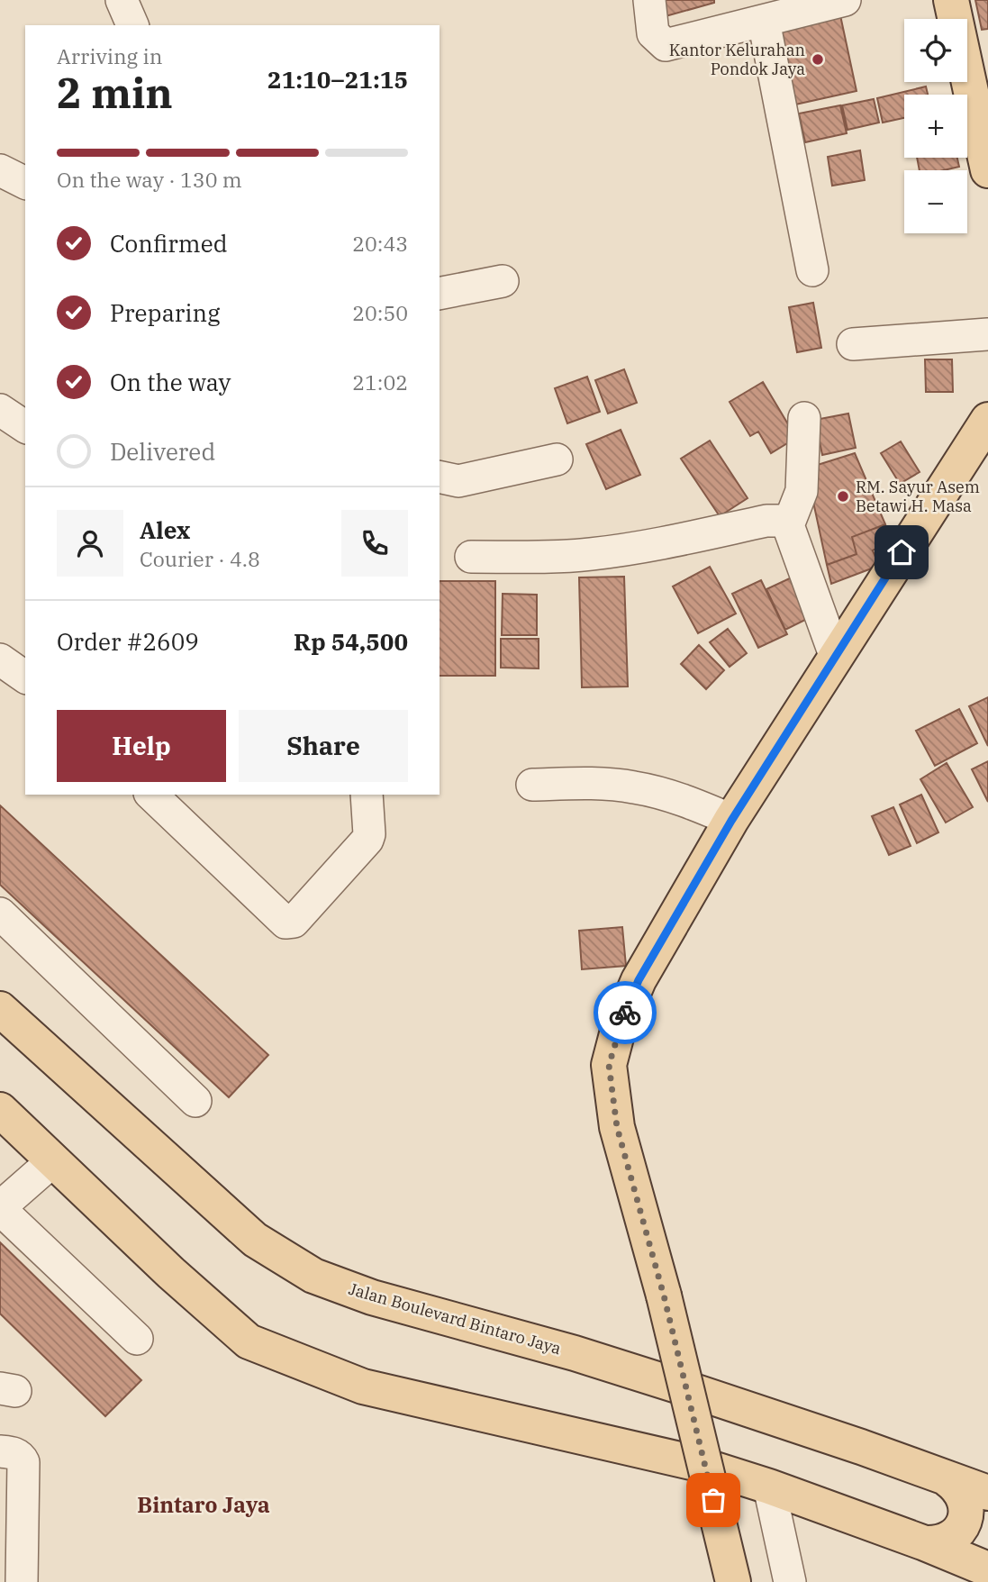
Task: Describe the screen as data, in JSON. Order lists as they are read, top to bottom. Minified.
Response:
{"streets":{"main road":["Jalan Boulevard Bintaro Jaya"]},"districts":["Bintaro Jaya"],"places":["Kantor Kelurahan Pondok Jaya","RM. Sayur Asem Betawi H. Masa"],"page":{"map_buttons":["+","−"],"heading":["2 min","Arriving in","21:10–21:15"],"panel":["Alex","Courier · 4.8","Order #2609","Rp 54,500"],"bar":"On the way · 130 m","list":[["Confirmed","20:43"],["Preparing","20:50"],["On the way","21:02"],"Delivered"],"buttons":["Help","Share"]}}
